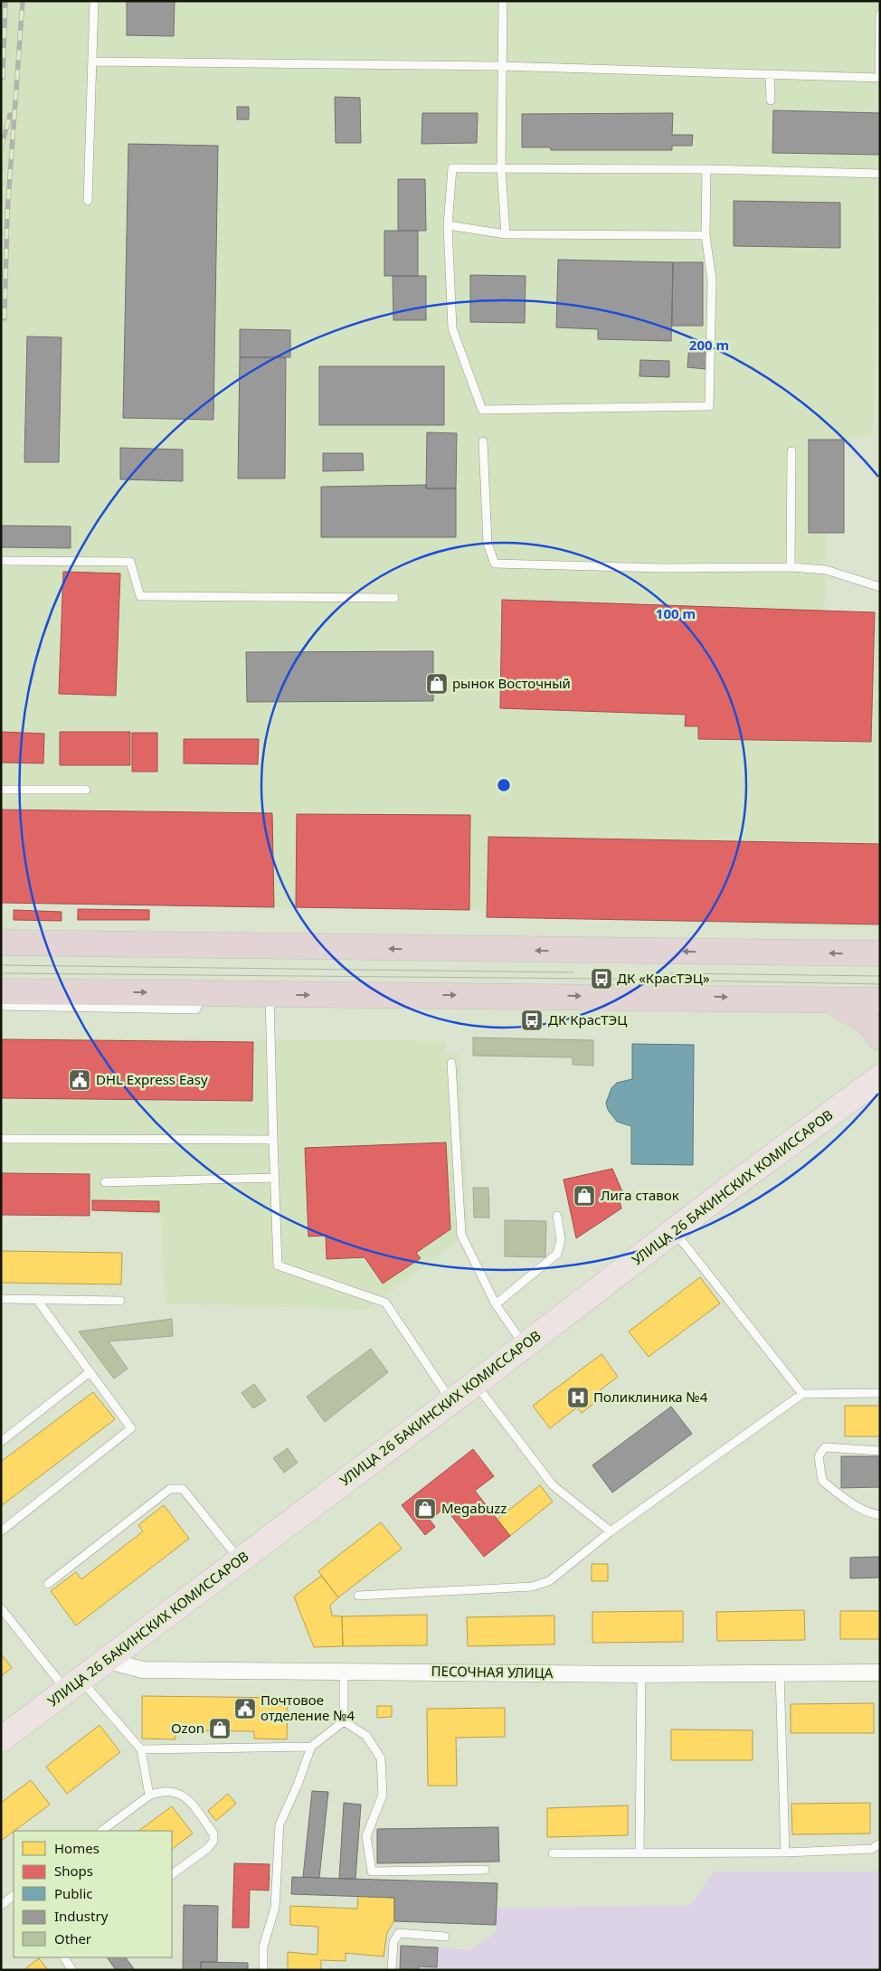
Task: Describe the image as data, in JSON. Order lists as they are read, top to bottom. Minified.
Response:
{"streets":{"main road":["УЛИЦА 26 БАКИНСКИХ КОМИССАРОВ"],"street":["ПЕСОЧНАЯ УЛИЦА"]},"crossings":[["УЛИЦА 26 БАКИНСКИХ КОМИССАРОВ","ПЕСОЧНАЯ УЛИЦА"]],"places":{"shop":["рынок Восточный","Лига ставок","Megabuzz","Ozon"],"bus stop":["ДК «КрасТЭЦ»","ДК КрасТЭЦ"],"public building":["DHL Express Easy","Почтовое отделение №4"],"hospital":["Поликлиника №4"]},"legend":["Homes","Shops","Public","Industry","Other"],"rings":["200 m","100 m"]}
